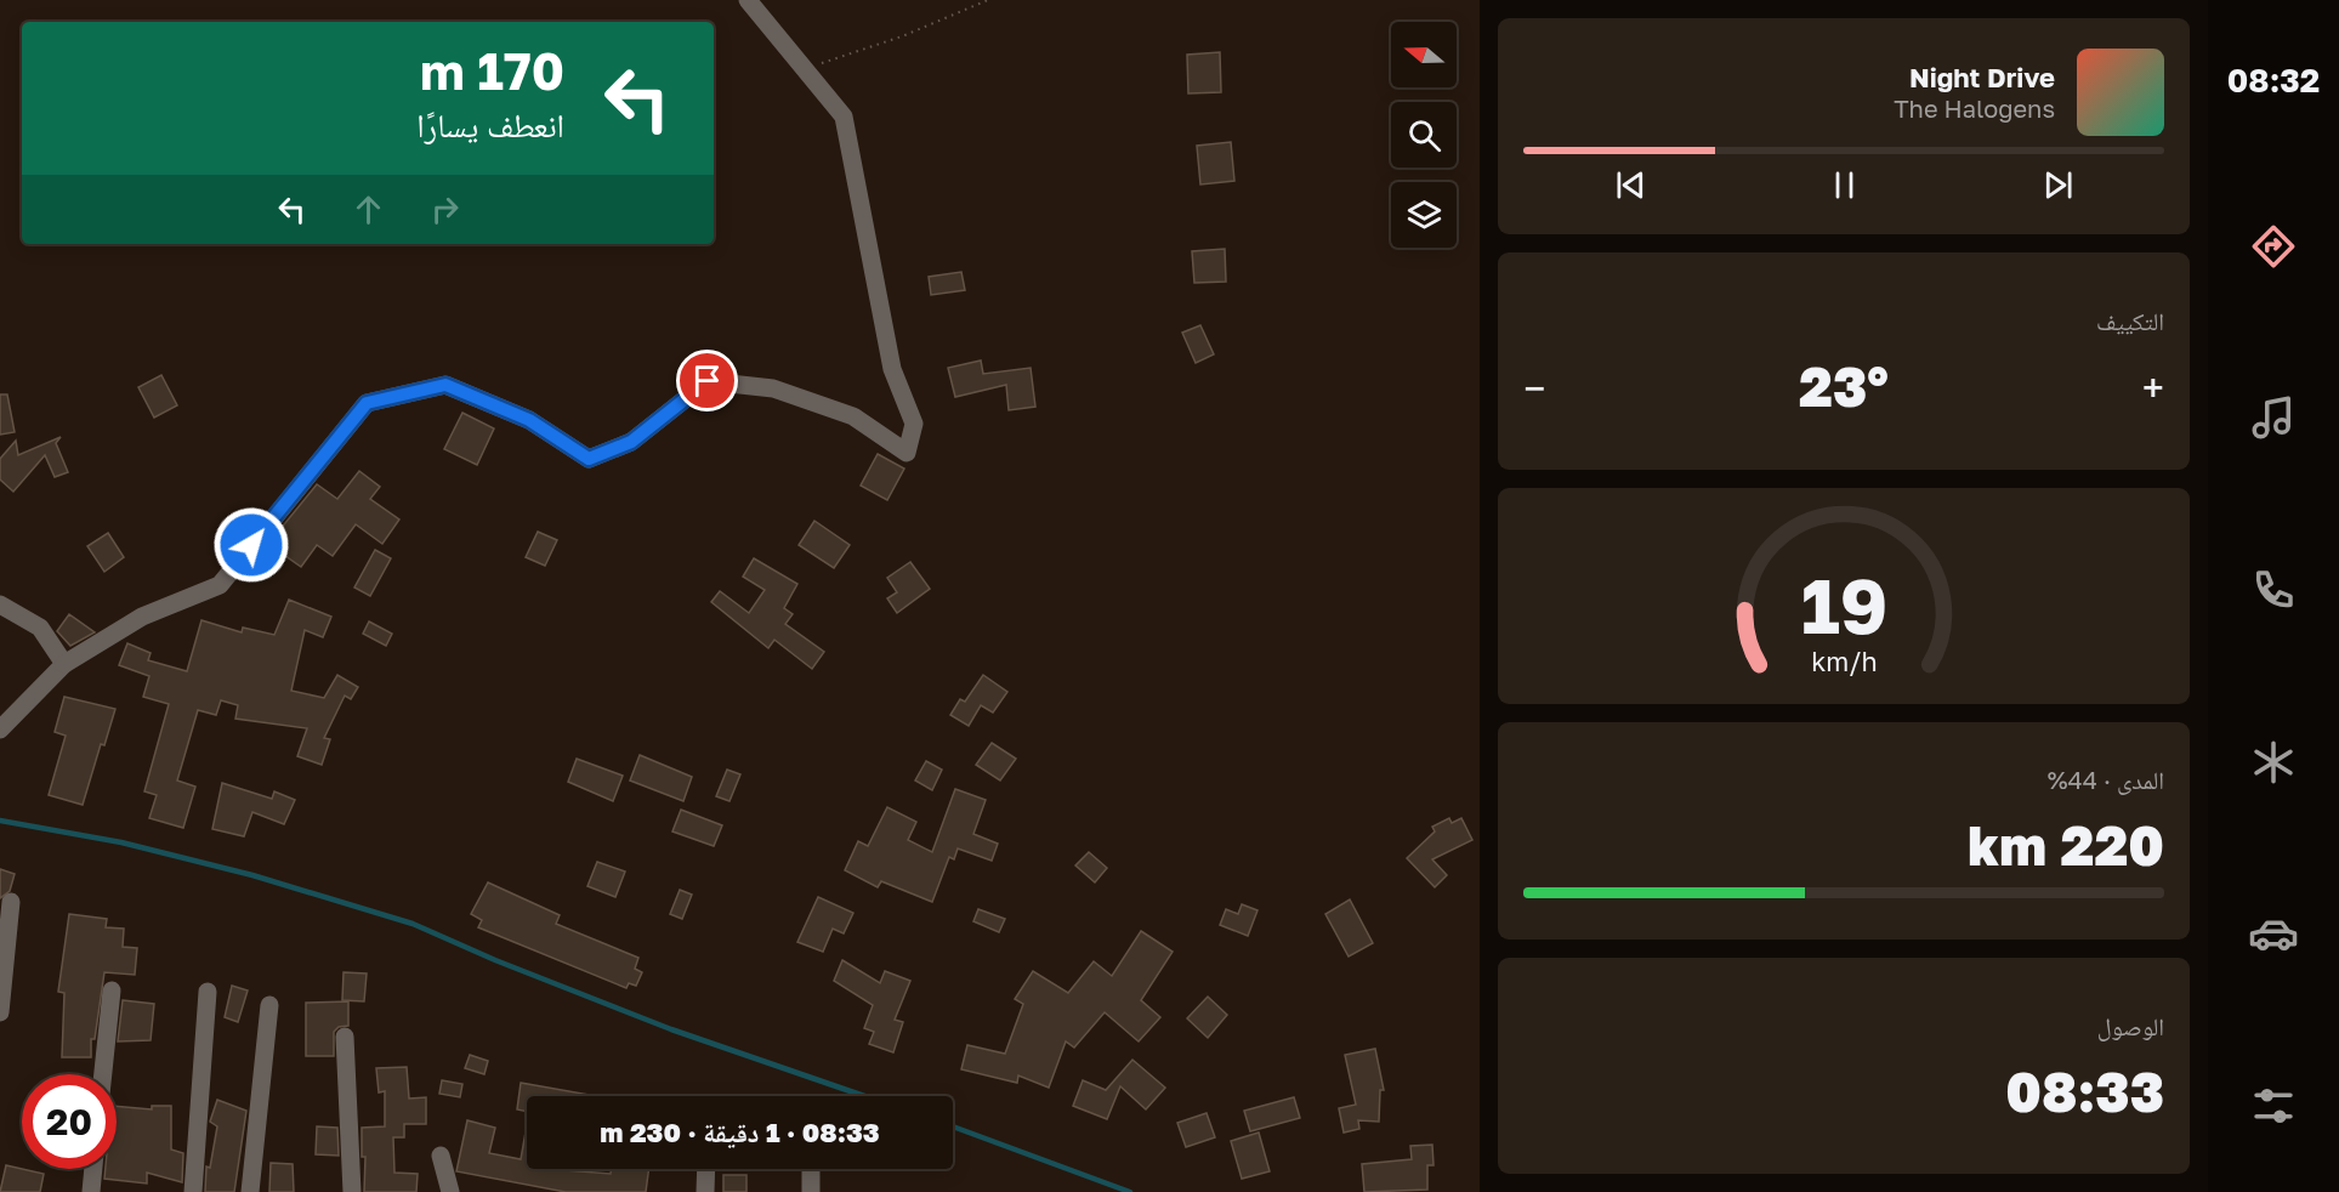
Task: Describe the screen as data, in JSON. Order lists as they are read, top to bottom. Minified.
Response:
{"north":"left","page":{"tabs":"08:32","turn":["170 m","انعطف يسارًا"],"song":["Night Drive","The Halogens"],"tile":["التكييف",["المدى · 44%","220 km"],["الوصول","08:33"]],"heat":["−","23°","+"],"limit":"20","trip":"08:33 · 1 دقيقة · 230 m","gauge":["19","km/h"]}}
